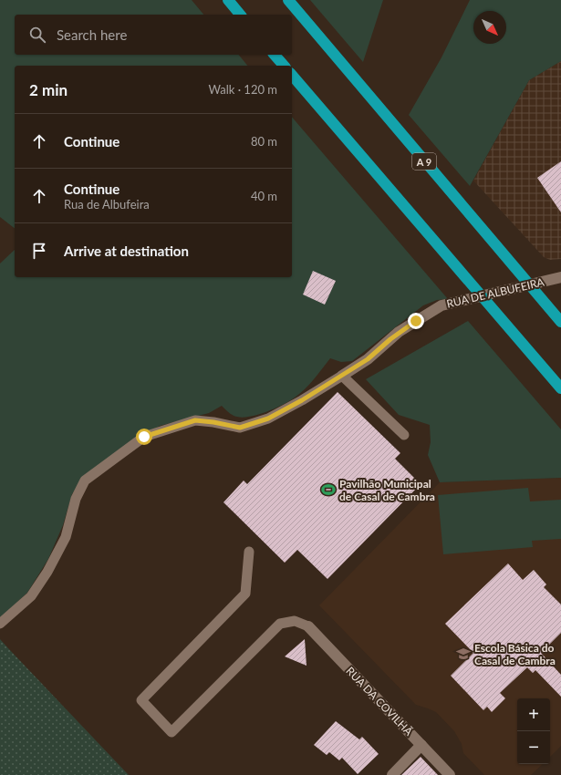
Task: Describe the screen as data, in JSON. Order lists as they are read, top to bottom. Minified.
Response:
{"streets":{"highway":["A 9"],"street":["RUA DE ALBUFEIRA","RUA DA COVILHÃ"]},"places":{"sports":["Pavilhão Municipal de Casal de Cambra"],"school or university":["Escola Básica do Casal de Cambra"]},"north":"bottom right","page":{"search":"Search here","heading":["2 min","Walk · 120 m"],"list":[["Continue","80 m"],["Continue","Rua de Albufeira","40 m"],"Arrive at destination"],"map_buttons":["+","−"]}}
